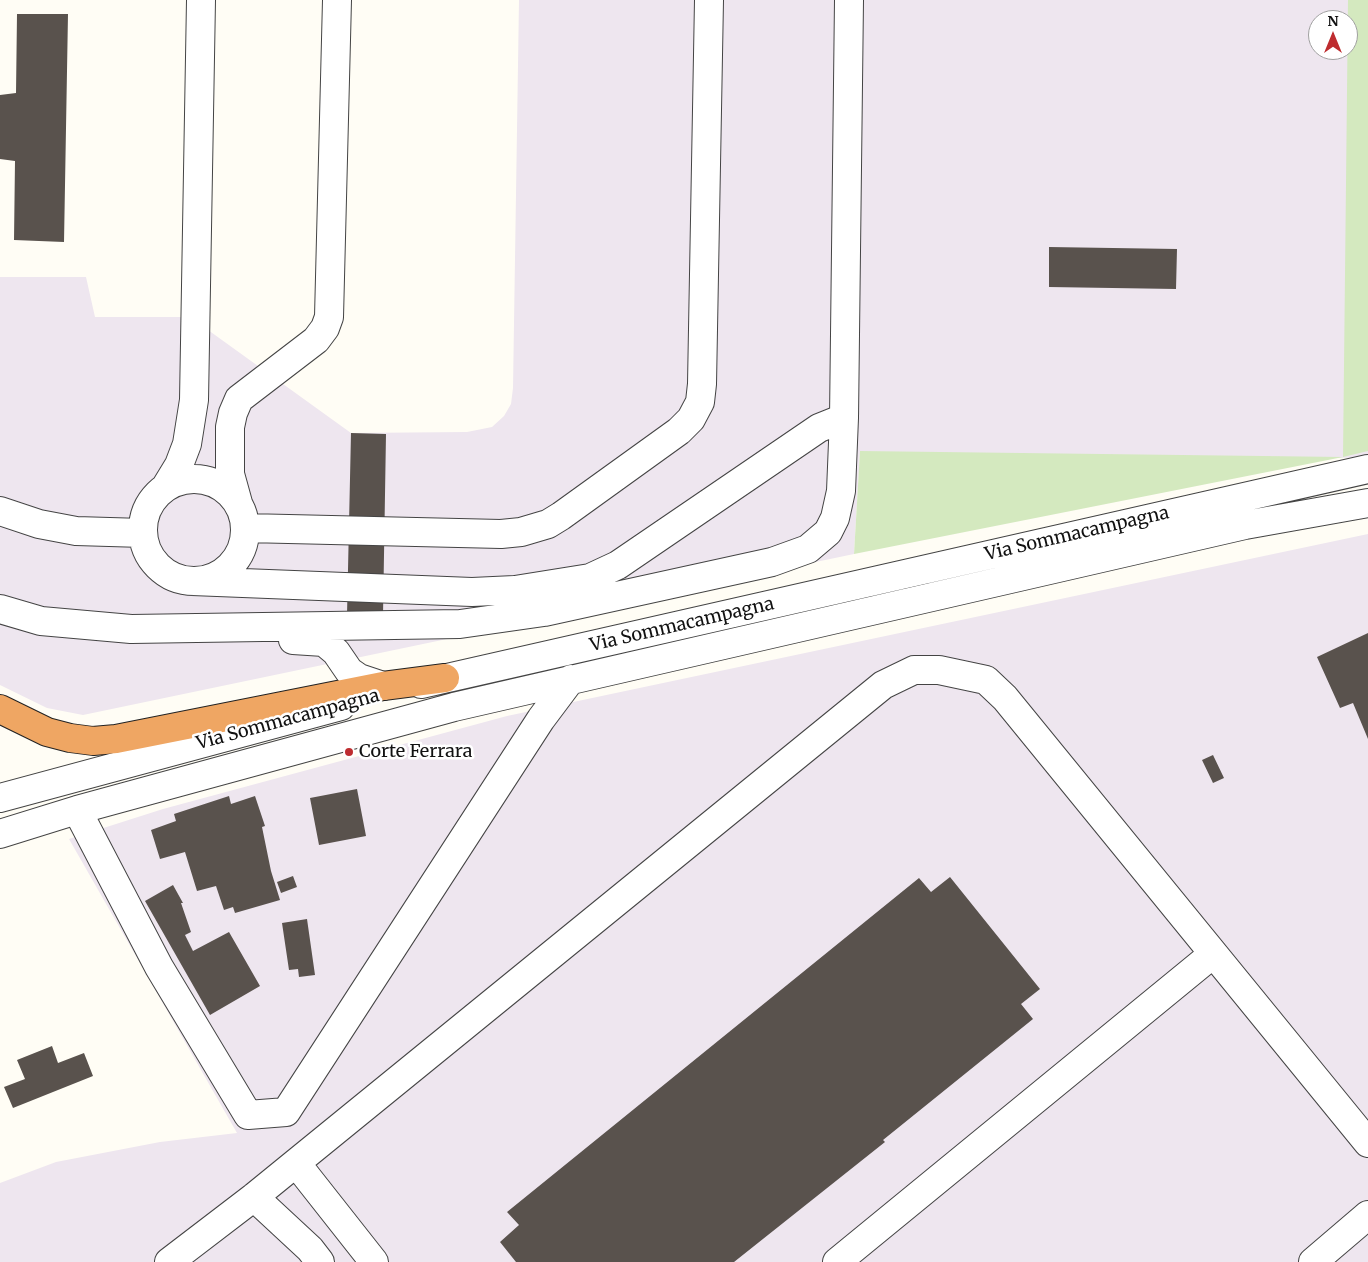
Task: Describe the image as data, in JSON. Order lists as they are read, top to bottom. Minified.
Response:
{"streets":{"street":["Via Sommacampagna"]},"places":["Corte Ferrara"],"north":"top"}
